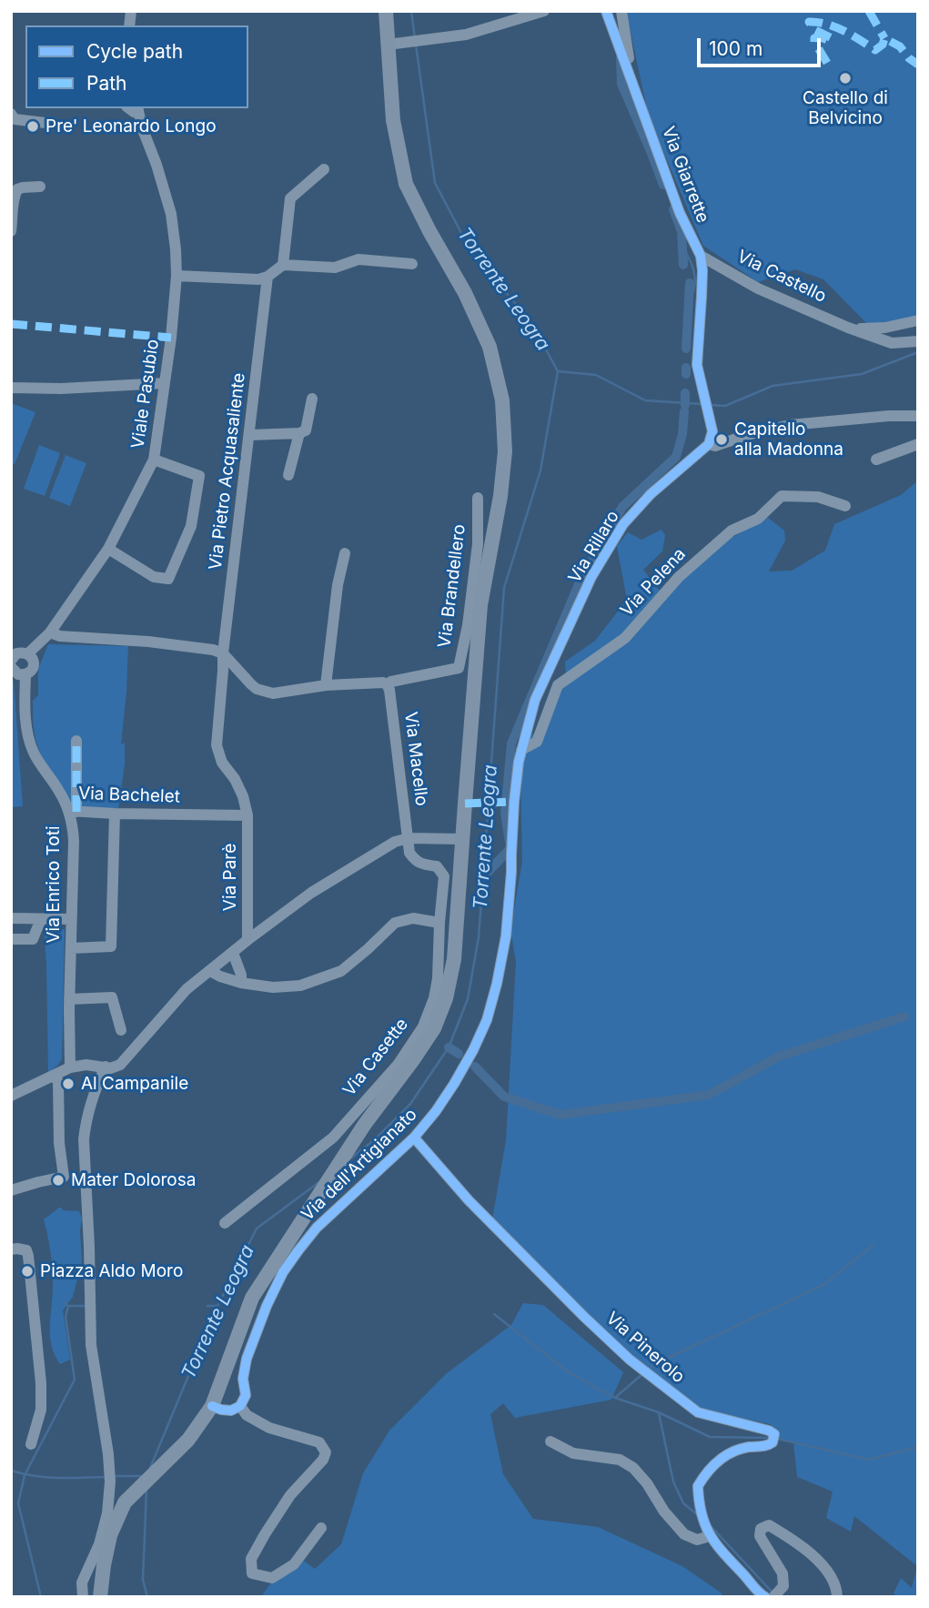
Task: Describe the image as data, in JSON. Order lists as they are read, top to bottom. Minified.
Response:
{"streets":{"street":["Via Giarrette","Via Castello","Viale Pasubio","Via Pietro Acquasaliente","Via Rillaro","Via Pelena","Via Brandellero","Via Macello","Via Bachelet","Via Parè","Via Enrico Toti","Via Casette","Via dell'Artigianato","Via Pinerolo"]},"crossings":[["Via Giarrette","Via Castello"],["Via Pietro Acquasaliente","Via Brandellero"],["Via Pietro Acquasaliente","Via Parè"],["Via Rillaro","Via Pelena"],["Via Rillaro","Via dell'Artigianato"],["Via Brandellero","Via Macello"],["Via Macello","Via Casette"],["Via Bachelet","Via Parè"],["Via Bachelet","Via Enrico Toti"],["Via dell'Artigianato","Via Pinerolo"]],"water":["Torrente Leogra"],"places":["Castello di Belvicino","Pre' Leonardo Longo","Capitello alla Madonna","Al Campanile","Mater Dolorosa","Piazza Aldo Moro"],"legend":["Cycle path","Path"],"scale_bar":"100 m"}
